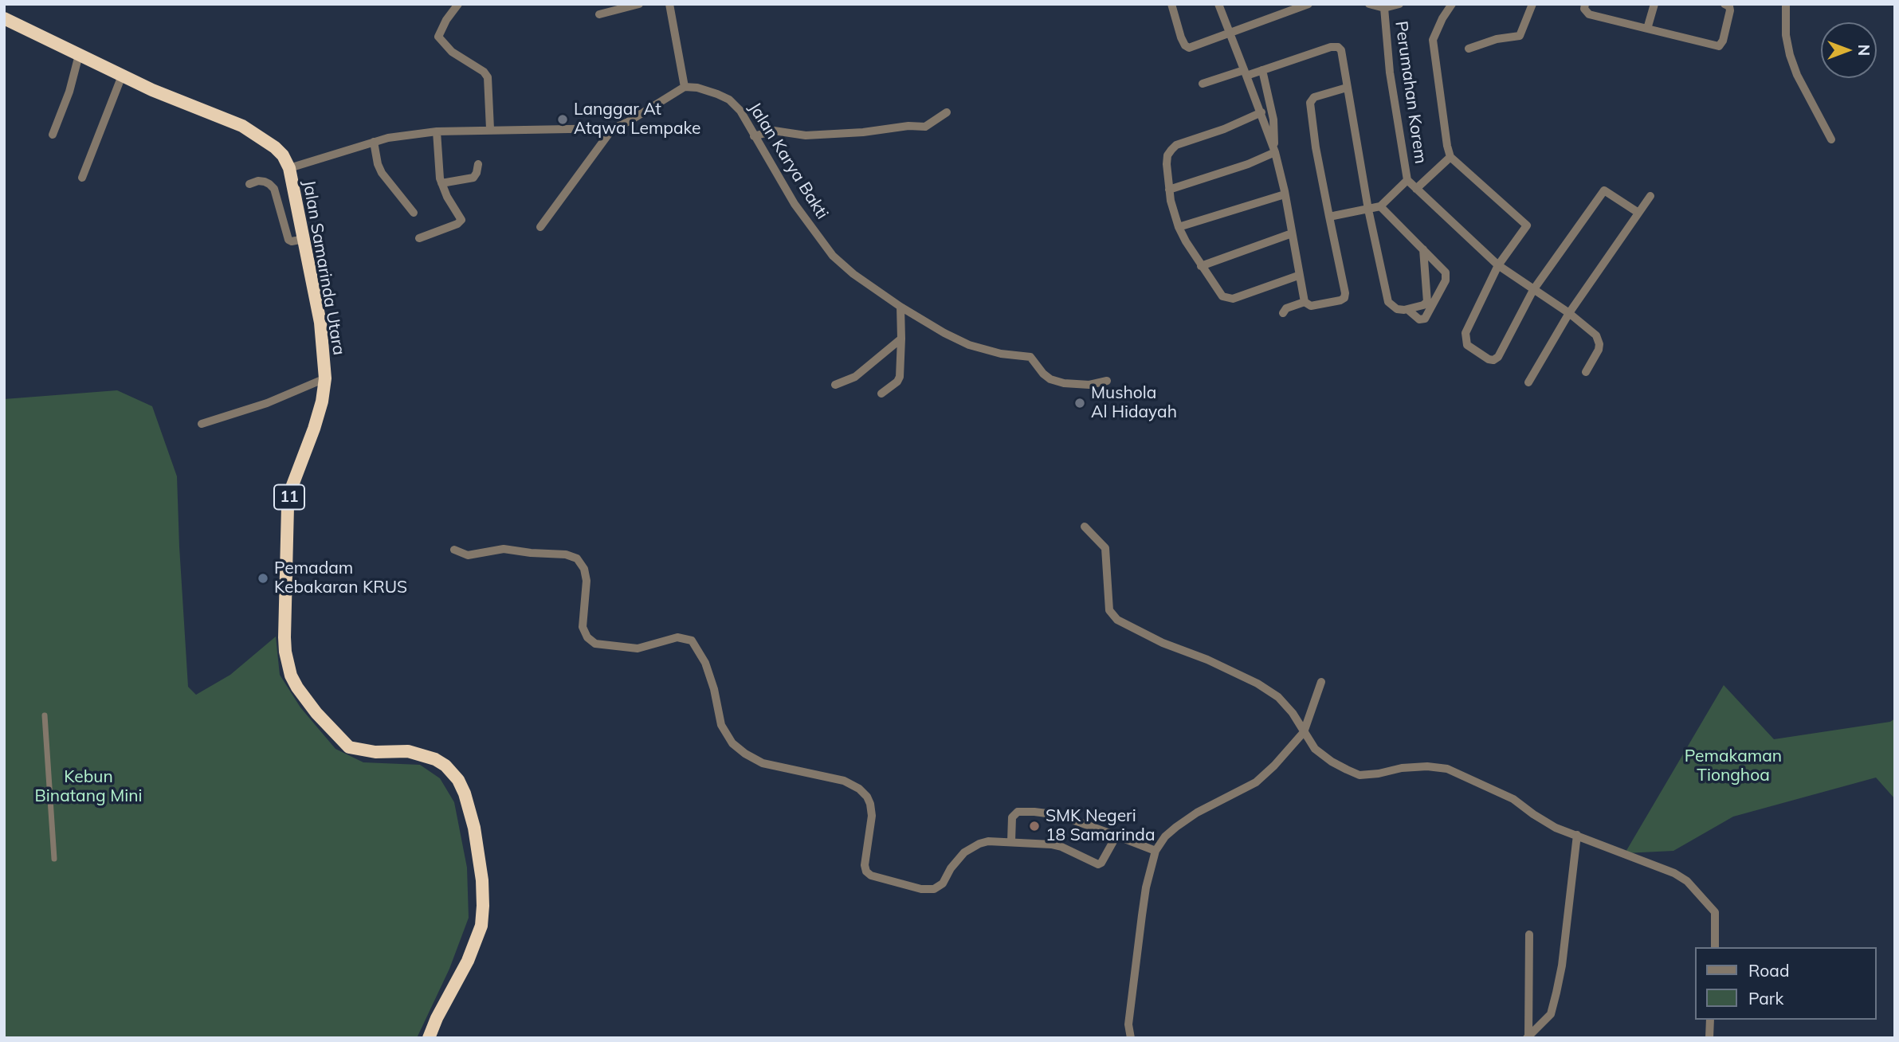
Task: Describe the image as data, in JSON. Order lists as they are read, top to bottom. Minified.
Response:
{"streets":{"highway":["Jalan Samarinda Utara","11"],"street":["Perumahan Korem","Jalan Karya Bakti"]},"parks":["Pemakaman Tionghoa","Kebun Binatang Mini"],"places":["Langgar At Atqwa Lempake","Mushola Al Hidayah","Pemadam Kebakaran KRUS","SMK Negeri 18 Samarinda"],"legend":["Road","Park"],"north":"right"}
